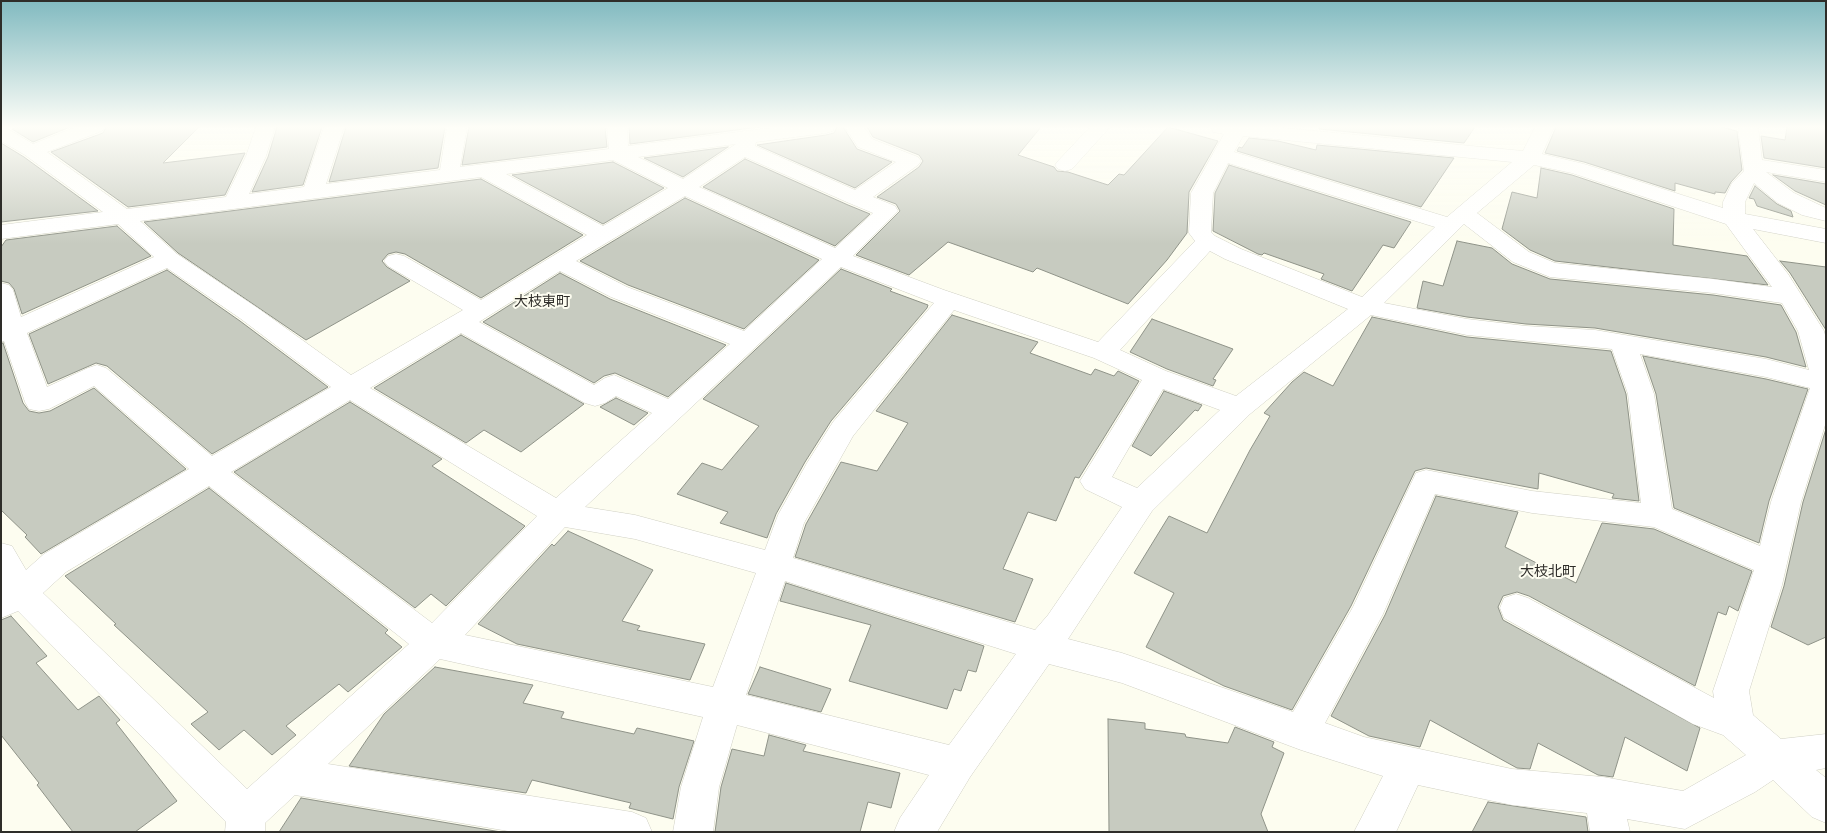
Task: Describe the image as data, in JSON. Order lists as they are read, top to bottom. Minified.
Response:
{"districts":["大枝東町","大枝北町"]}
